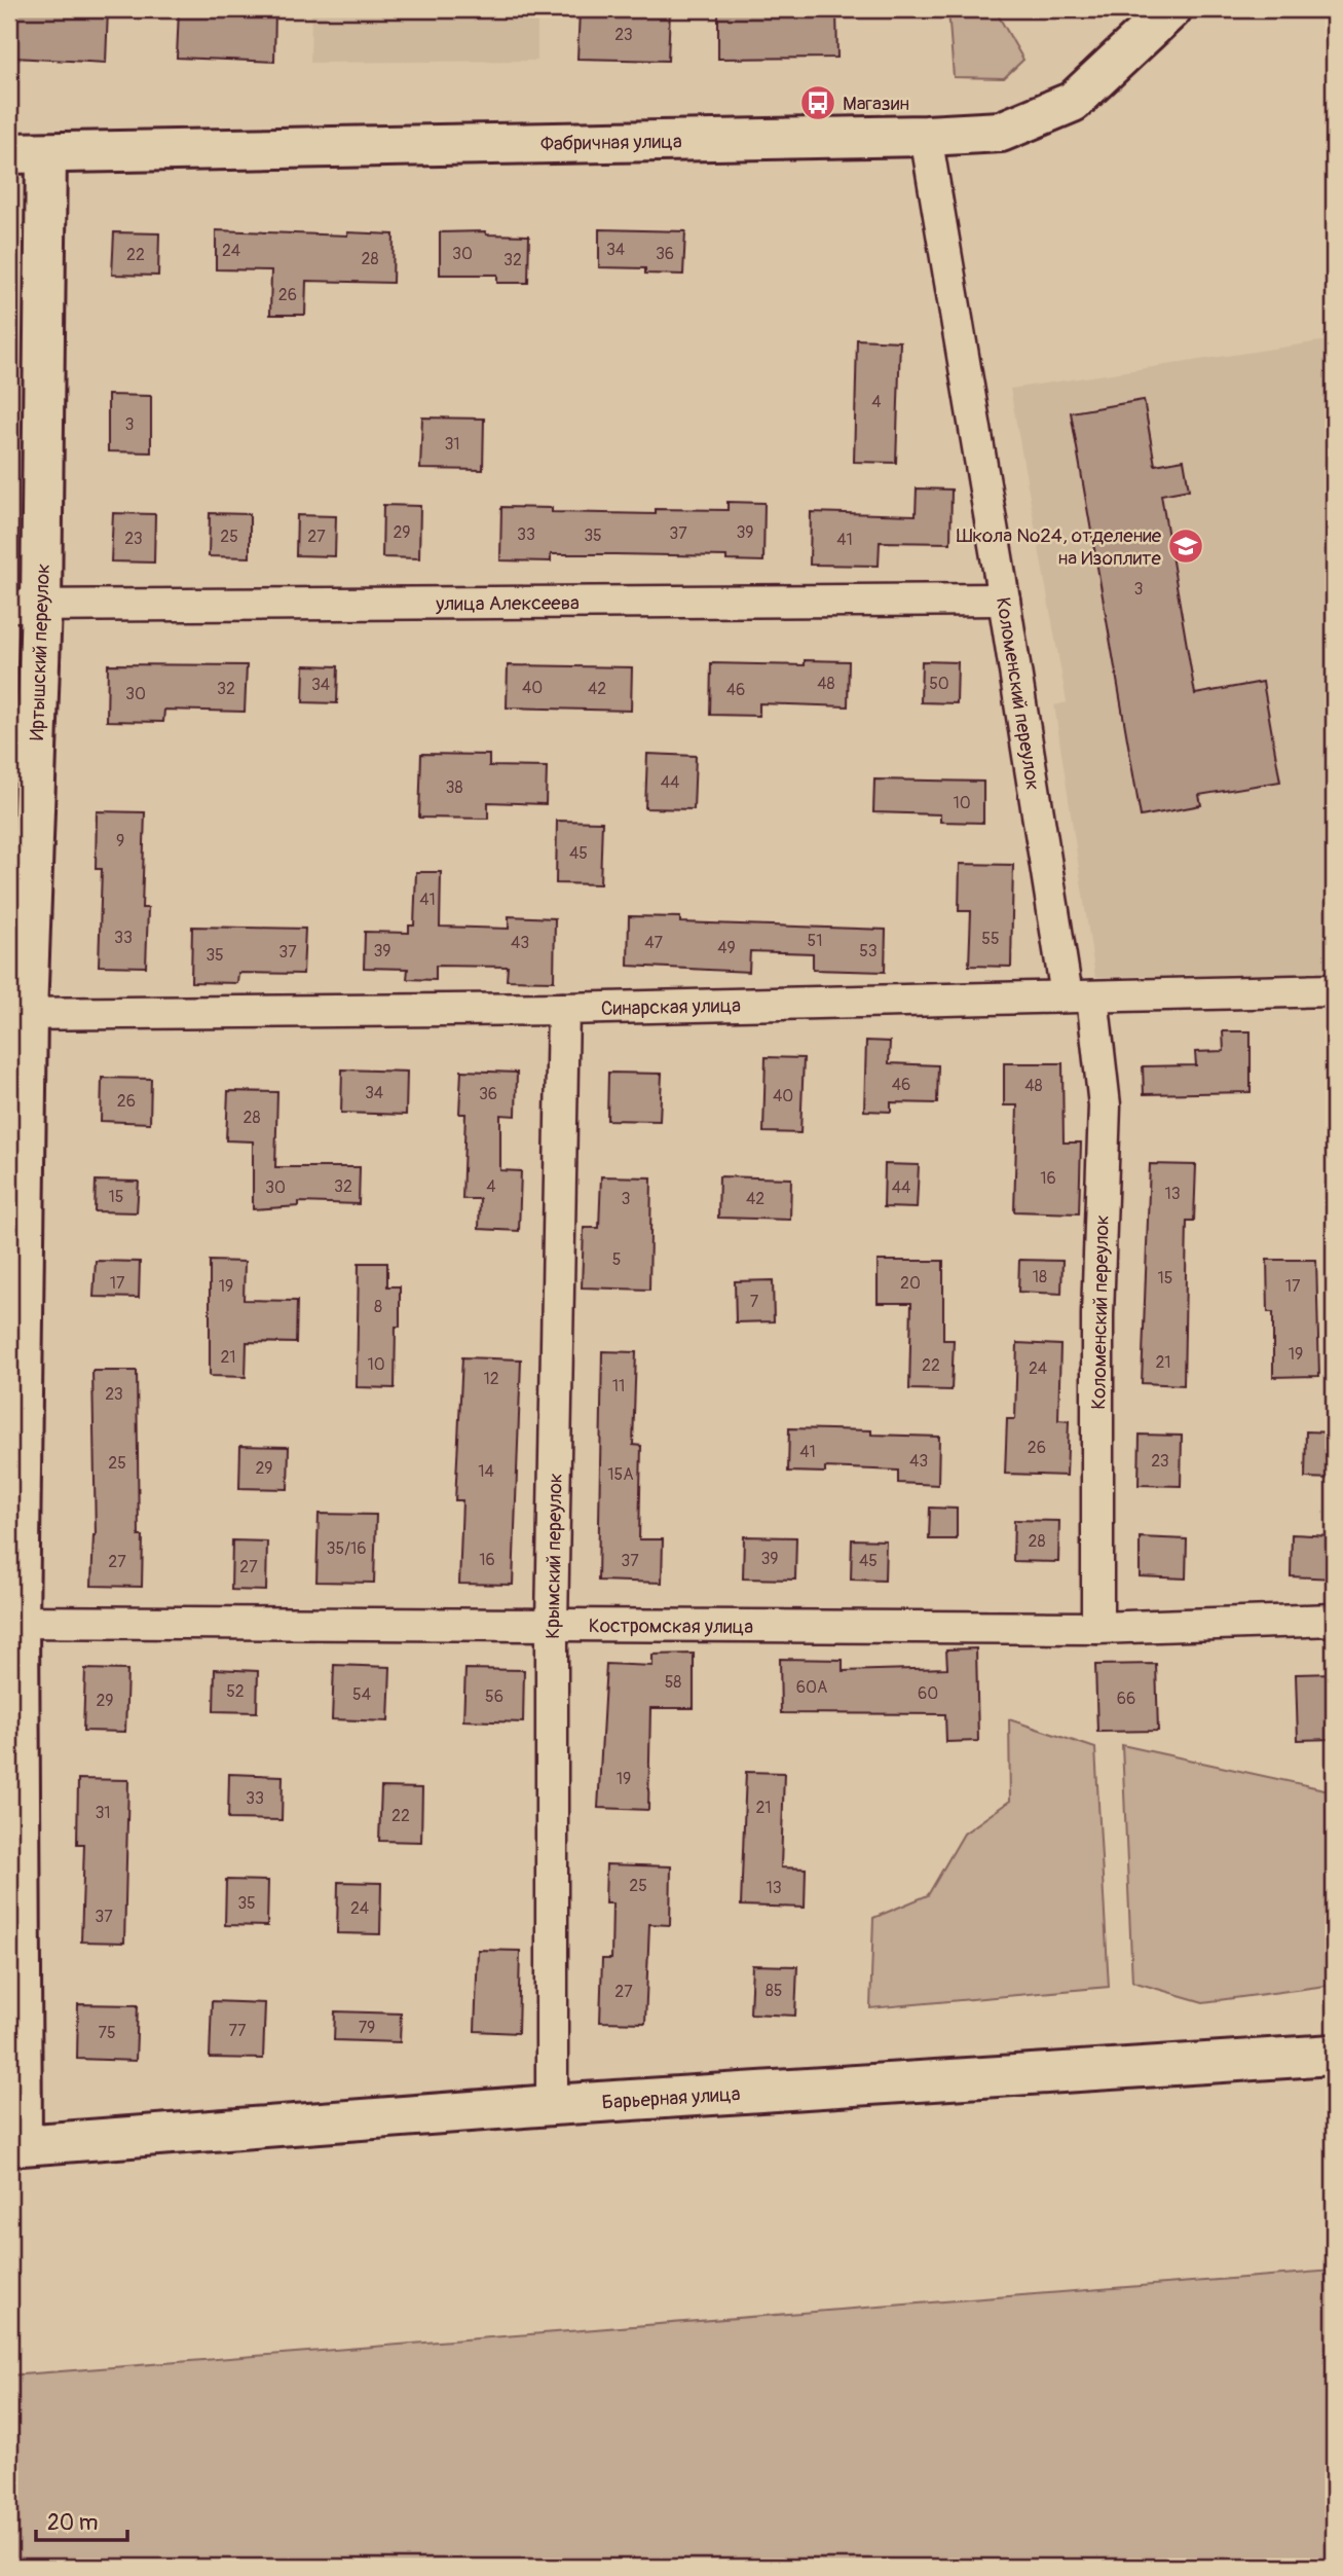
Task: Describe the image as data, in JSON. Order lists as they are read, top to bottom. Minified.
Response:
{"streets":{"street":["Фабричная улица","улица Алексеева","Иртышский переулок","Коломенский переулок","Синарская улица","Крымский переулок","Костромская улица","Барьерная улица"]},"crossings":[["Фабричная улица","Иртышский переулок"],["Фабричная улица","Коломенский переулок"],["улица Алексеева","Иртышский переулок"],["улица Алексеева","Коломенский переулок"],["Иртышский переулок","Синарская улица"],["Иртышский переулок","Костромская улица"],["Иртышский переулок","Барьерная улица"],["Коломенский переулок","Синарская улица"],["Коломенский переулок","Костромская улица"],["Синарская улица","Крымский переулок"],["Крымский переулок","Костромская улица"],["Крымский переулок","Барьерная улица"]],"places":{"bus stop":["Магазин"],"school or university":["Школа №24, отделение на Изоплите"]},"house_numbers":["23","34","24","30","36","22","28","32","26","4","3","31","29","39","37","33","35","25","27","23","41","3","48","50","34","40","32","42","46","30","44","38","10","9","45","41","33","55","51","43","47","49","39","53","37","35","46","48","34","36","40","26","28","16","32","4","30","44","13","15","3","42","5","18","15","17","20","19","17","7","8","19","21","21","10","22","24","12","11","23","26","41","43","23","25","29","14","15А","28","35/16","39","16","37","45","27","27","58","60А","52","60","54","56","66","29","19","33","21","31","22","25","13","35","24","37","85","27","79","77","75"],"scale_bar":"20 m"}
